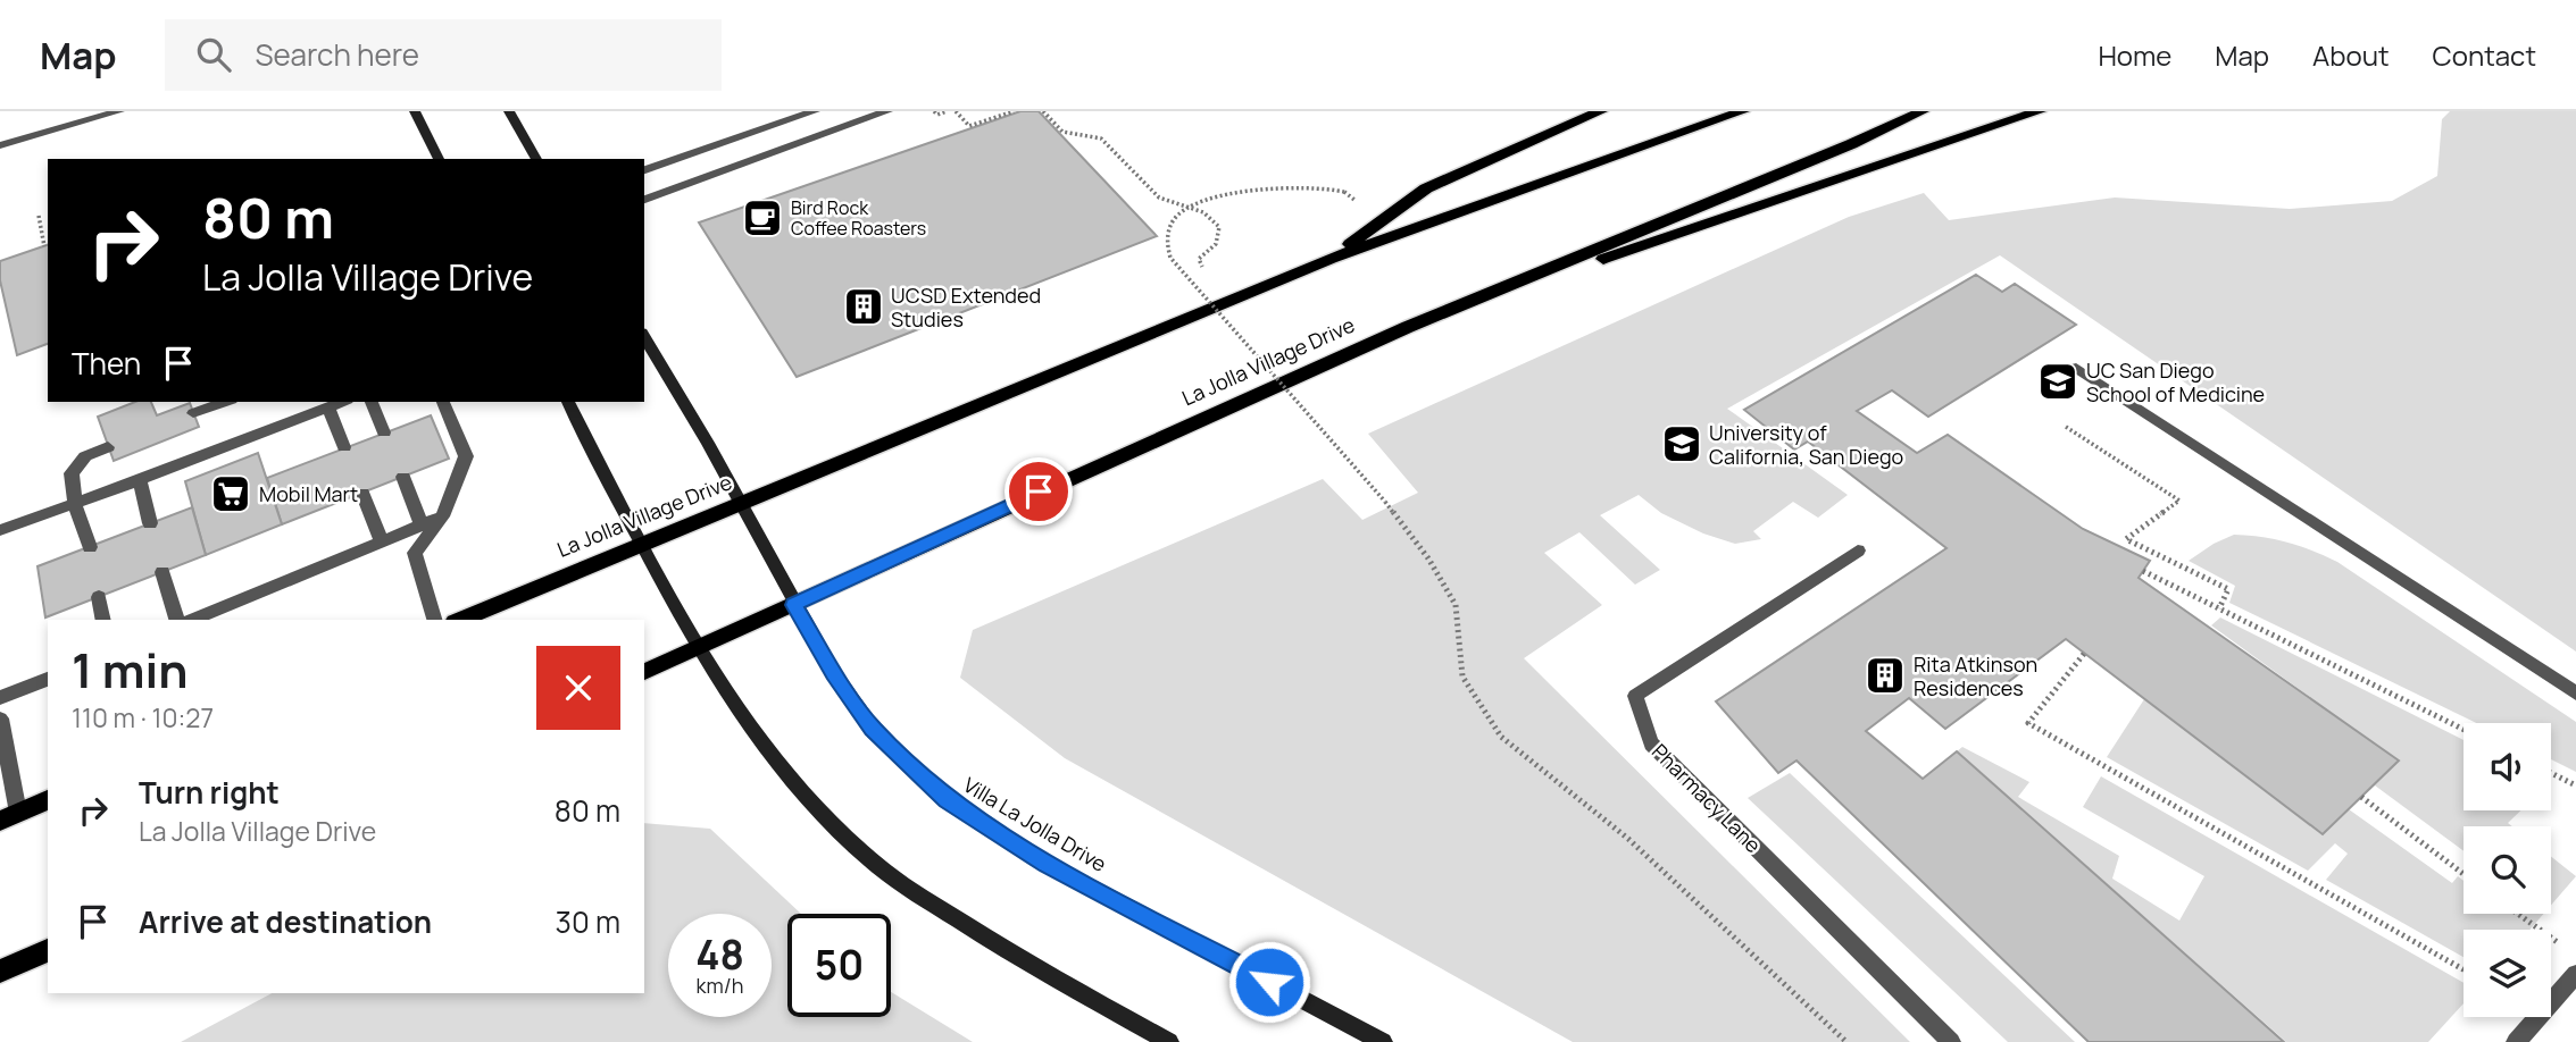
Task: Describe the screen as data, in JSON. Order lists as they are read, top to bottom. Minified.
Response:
{"streets":{"main road":["La Jolla Village Drive","Villa La Jolla Drive"],"street":["Pharmacy Lane"]},"crossings":[["La Jolla Village Drive","Villa La Jolla Drive"]],"places":{"cafe":["Bird Rock Coffee Roasters"],"building":["UCSD Extended Studies","Rita Atkinson Residences"],"school or university":["UC San Diego School of Medicine","University of California, San Diego"],"supermarket":["Mobil Mart"]},"page":{"header":"Map","search":"Search here","nav":["Home","Map","About","Contact"],"turn":["80 m","La Jolla Village Drive"],"then":"Then","heading":["1 min","110 m · 10:27"],"list":[{"name":"Turn right","note":"La Jolla Village Drive","value":"80 m"},{"name":"Arrive at destination","value":"30 m"}],"speed":"48 km/h","limit":"50"}}
